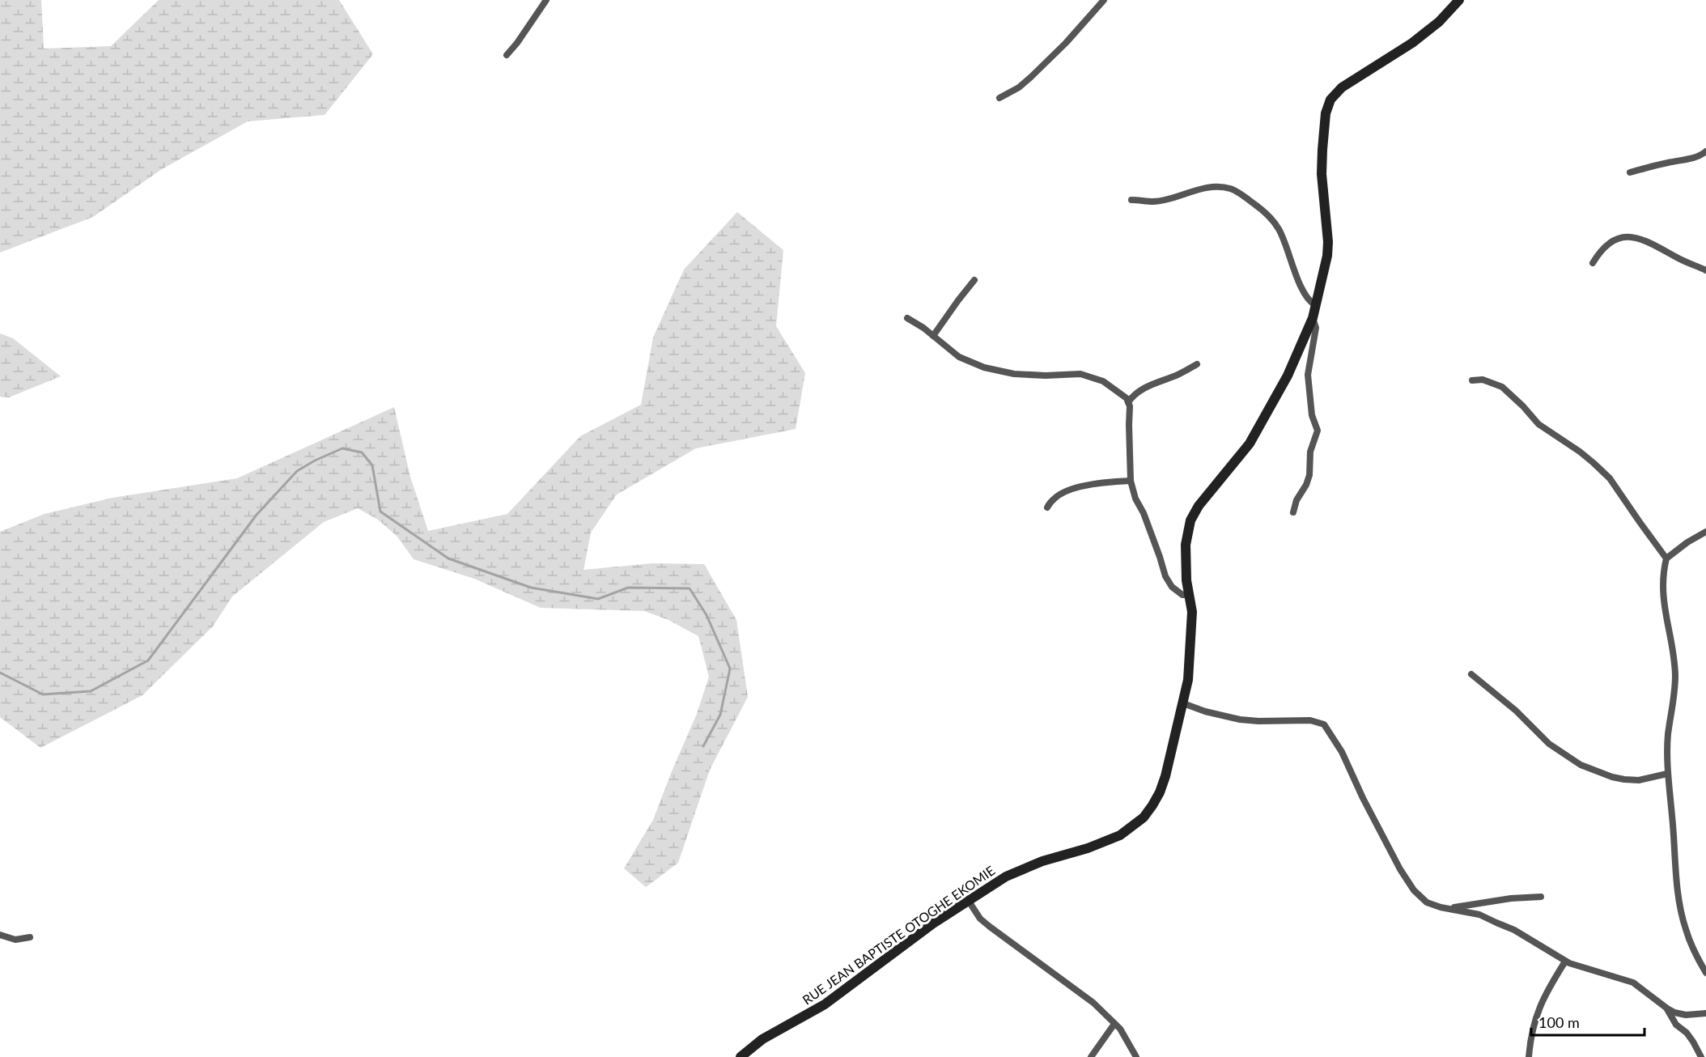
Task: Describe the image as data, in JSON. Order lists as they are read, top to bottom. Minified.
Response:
{"streets":{"street":["RUE JEAN BAPTISTE OTOGHE EKOMIE"]},"scale_bar":"100 m"}
